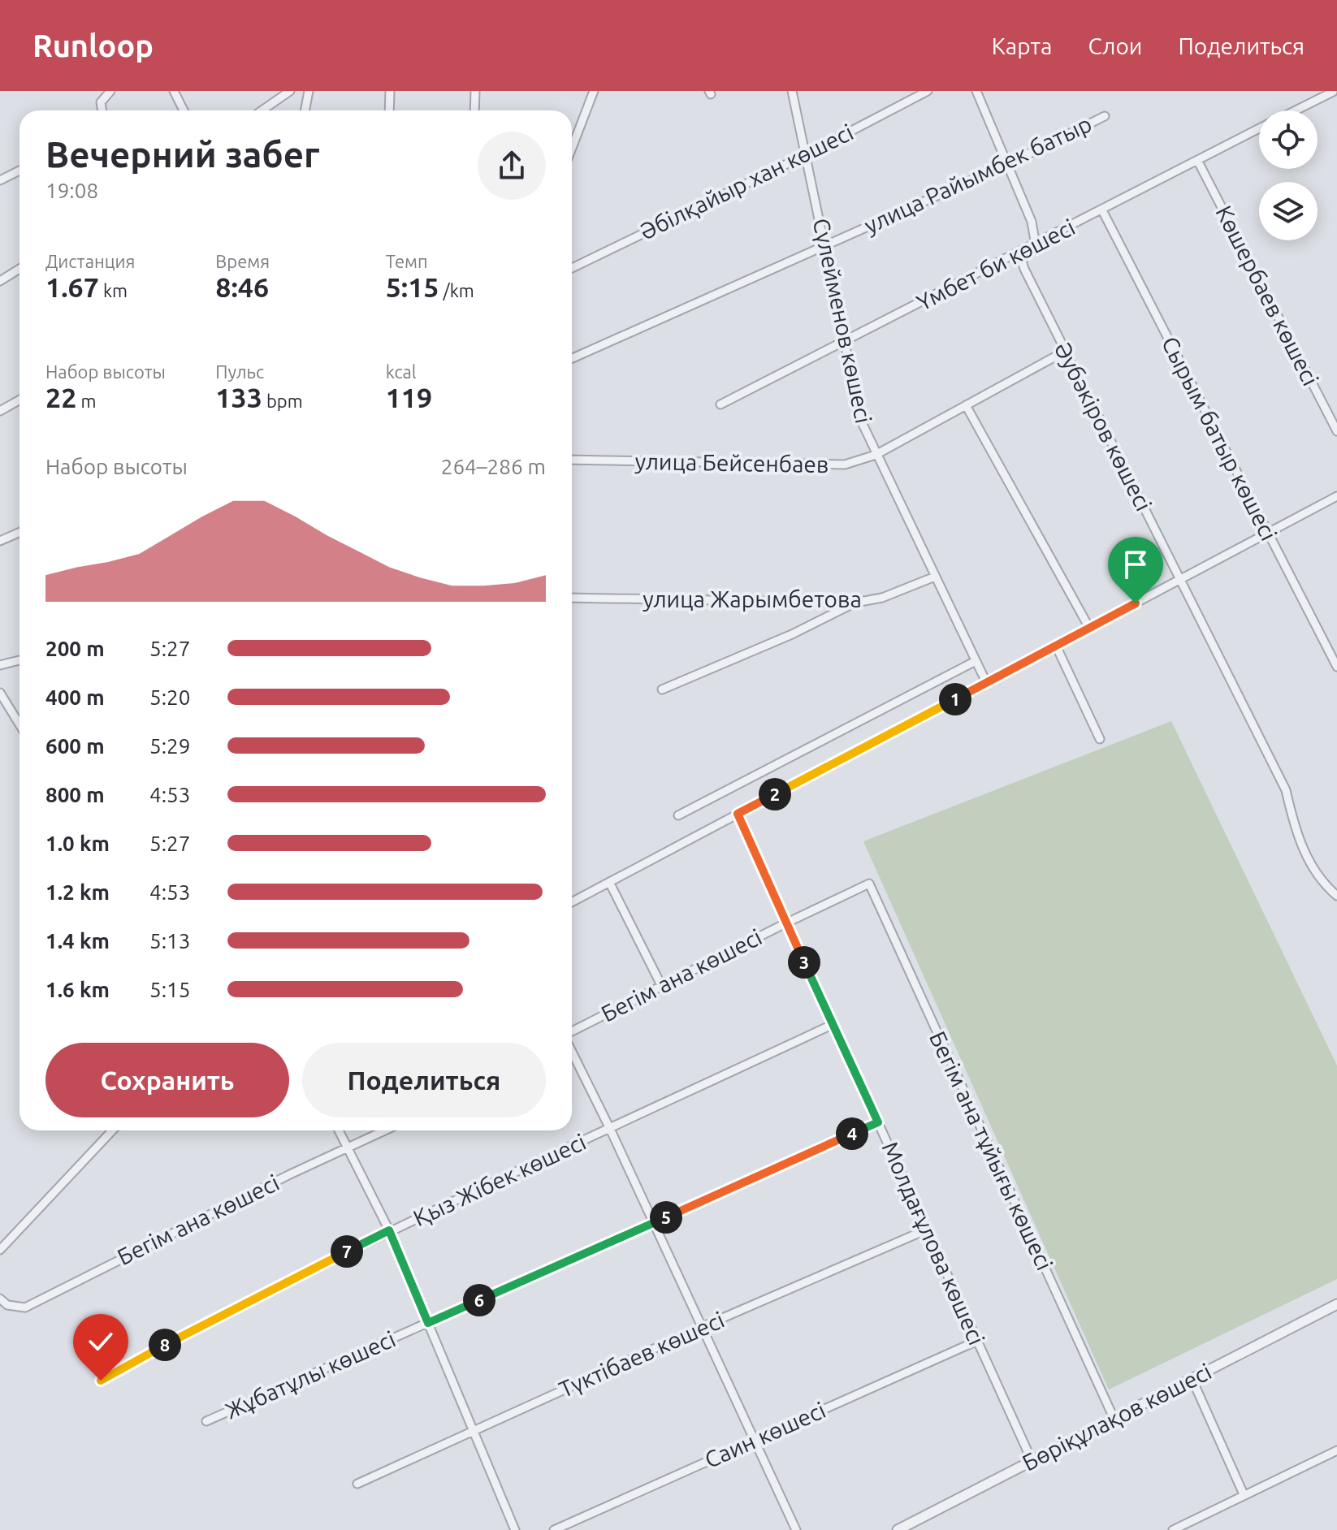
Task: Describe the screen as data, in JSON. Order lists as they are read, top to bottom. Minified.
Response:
{"streets":{"street":["улица Райымбек батыр","Әбілқайыр хан көшесі","Үмбет би көшесі","Көшербаев көшесі","Сүлейменов көшесі","Әубәкіров көшесі","Сырым батыр көшесі","улица Бейсенбаев","улица Жарымбетова","Бегім ана көшесі","Бегім ана тұйығы көшесі","Қыз Жібек көшесі","Молдағұлова көшесі","Түктібаев көшесі","Жұбатұлы көшесі","Бөріқұлақов көшесі","Саин көшесі"]},"crossings":[["улица Райымбек батыр","Сүлейменов көшесі"],["Әбілқайыр хан көшесі","Сүлейменов көшесі"],["Үмбет би көшесі","Көшербаев көшесі"],["Үмбет би көшесі","Сүлейменов көшесі"],["Үмбет би көшесі","Әубәкіров көшесі"],["Үмбет би көшесі","Сырым батыр көшесі"],["Сүлейменов көшесі","улица Бейсенбаев"],["Сүлейменов көшесі","улица Жарымбетова"],["Әубәкіров көшесі","улица Бейсенбаев"],["Бегім ана көшесі","Бегім ана тұйығы көшесі"],["Бегім ана көшесі","Молдағұлова көшесі"],["Бегім ана тұйығы көшесі","Бөріқұлақов көшесі"],["Қыз Жібек көшесі","Молдағұлова көшесі"],["Молдағұлова көшесі","Түктібаев көшесі"],["Молдағұлова көшесі","Жұбатұлы көшесі"],["Молдағұлова көшесі","Бөріқұлақов көшесі"],["Молдағұлова көшесі","Саин көшесі"]],"page":{"header":"Runloop","nav":["Карта","Слои","Поделиться"],"heading":["Вечерний забег","19:08"],"stats":[["Дистанция","1.67 km"],["Время","8:46"],["Темп","5:15 /km"],["Набор высоты","22 m"],["Пульс","133 bpm"],["kcal","119"]],"chart":["Набор высоты","264–286 m"],"list":[{"name":"200 m","note":"5:27"},{"name":"400 m","note":"5:20"},{"name":"600 m","note":"5:29"},{"name":"800 m","note":"4:53"},{"name":"1.0 km","note":"5:27"},{"name":"1.2 km","note":"4:53"},{"name":"1.4 km","note":"5:13"},{"name":"1.6 km","note":"5:15"}],"pins":["1","2","3","4","5","7","6","8"],"buttons":["Сохранить","Поделиться"]}}
